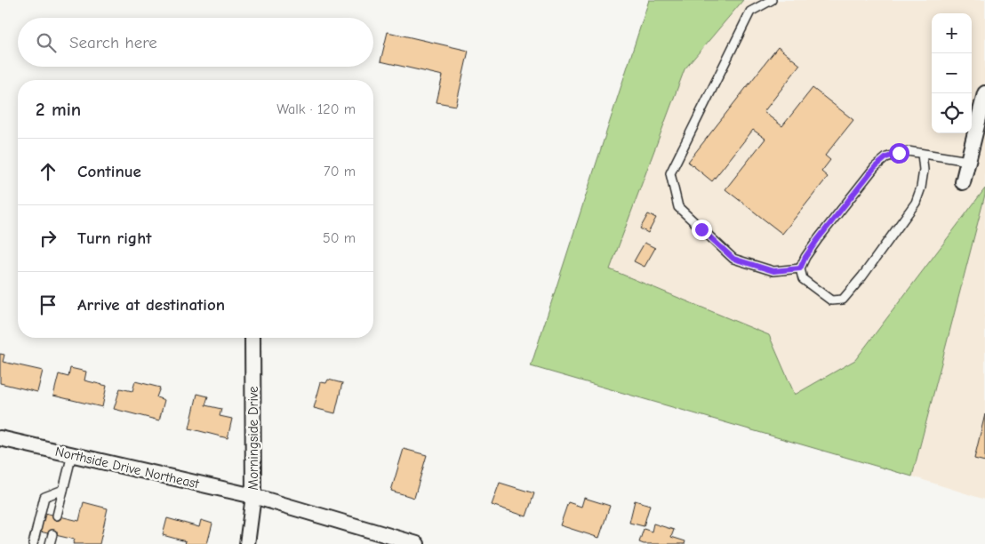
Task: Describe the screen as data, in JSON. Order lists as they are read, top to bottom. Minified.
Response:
{"streets":{"street":["Morningside Drive","Northside Drive Northeast"]},"crossings":[["Morningside Drive","Northside Drive Northeast"]],"page":{"map_buttons":["+","−"],"search":"Search here","heading":["2 min","Walk · 120 m"],"list":[["Continue","70 m"],["Turn right","50 m"],"Arrive at destination"]}}
